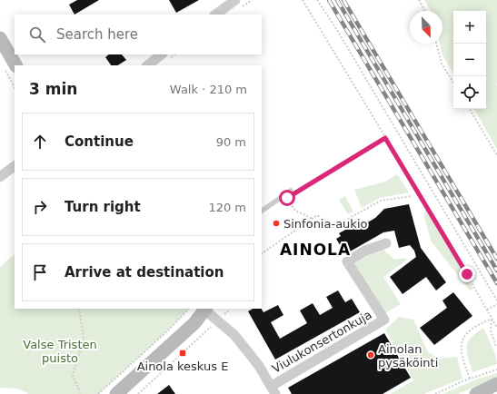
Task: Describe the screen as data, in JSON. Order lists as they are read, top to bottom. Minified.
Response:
{"streets":{"street":["Viulukonsertonkuja"]},"districts":["AINOLA"],"parks":["Valse Tristen puisto"],"places":{"other":["Sinfonia-aukio","Ainolan pysäköinti"],"transit":["Ainola keskus E"]},"north":"bottom right","page":{"map_buttons":["+","−"],"search":"Search here","heading":["3 min","Walk · 210 m"],"list":[["Continue","90 m"],["Turn right","120 m"],"Arrive at destination"]}}
